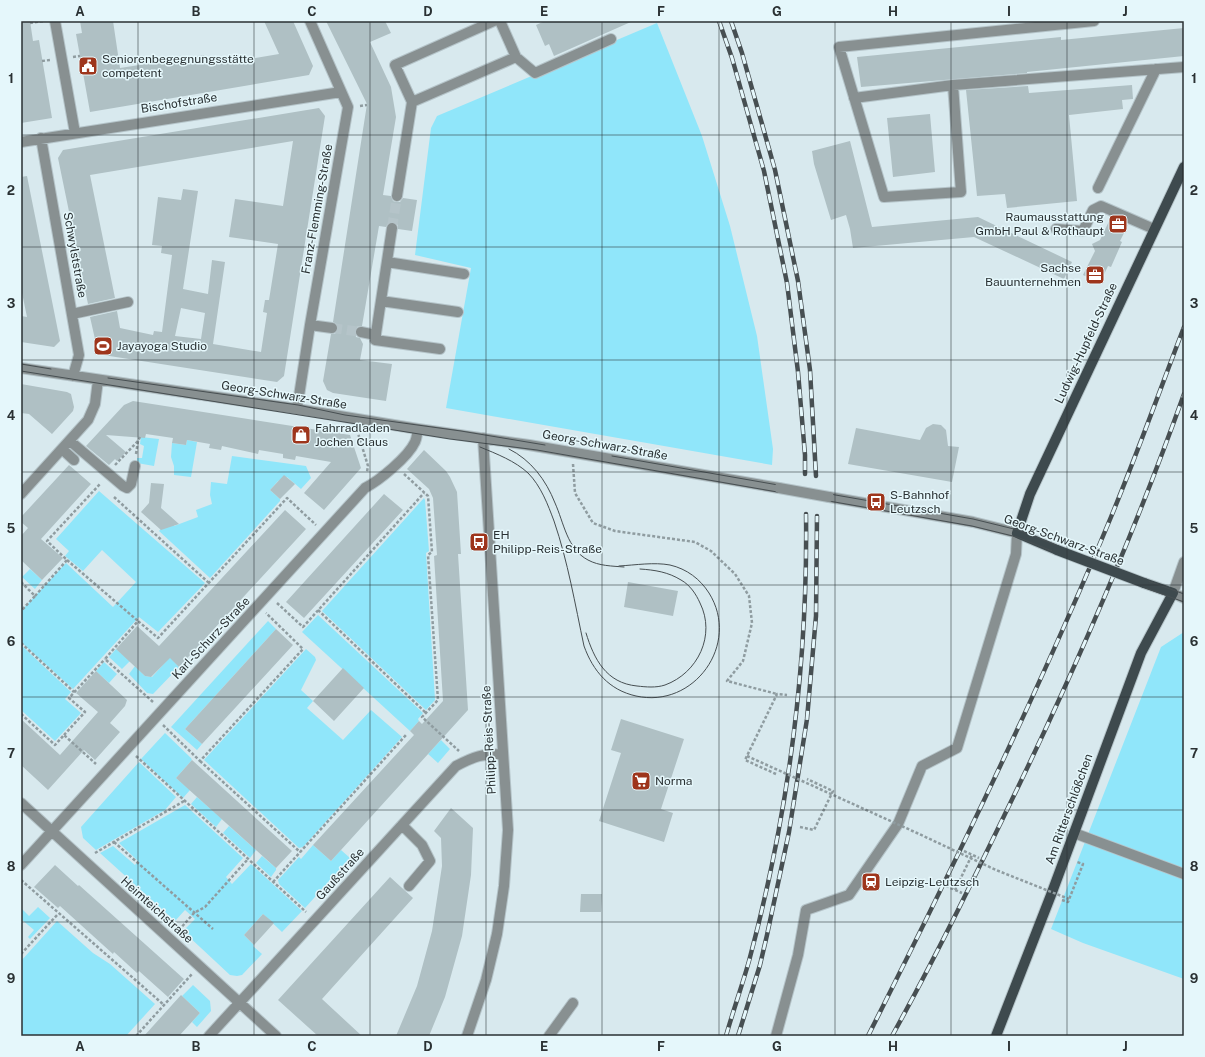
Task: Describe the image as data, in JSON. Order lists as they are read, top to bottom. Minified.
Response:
{"streets":{"main road":["Ludwig-Hupfeld-Straße","Georg-Schwarz-Straße","Am Ritterschlößchen"],"street":["Bischofstraße","Franz-Flemming-Straße","Schwylststraße","Karl-Schurz-Straße","Philipp-Reis-Straße","Gaußstraße","Heimteichstraße"]},"crossings":[["Bischofstraße","Franz-Flemming-Straße"],["Bischofstraße","Schwylststraße"],["Franz-Flemming-Straße","Georg-Schwarz-Straße"],["Schwylststraße","Georg-Schwarz-Straße"],["Ludwig-Hupfeld-Straße","Georg-Schwarz-Straße"],["Georg-Schwarz-Straße","Karl-Schurz-Straße"],["Georg-Schwarz-Straße","Philipp-Reis-Straße"],["Georg-Schwarz-Straße","Am Ritterschlößchen"],["Karl-Schurz-Straße","Heimteichstraße"],["Philipp-Reis-Straße","Gaußstraße"],["Gaußstraße","Heimteichstraße"]],"places":{"public building":["Seniorenbegegnungsstätte competent"],"office":["Raumausstattung GmbH Paul & Rothaupt","Sachse Bauunternehmen"],"sports":["Jayayoga Studio"],"shop":["Fahrradladen Jochen Claus"],"bus stop":["S-Bahnhof Leutzsch","EH Philipp-Reis-Straße"],"supermarket":["Norma"],"station":["Leipzig-Leutzsch"]},"grid":{"columns":["A","B","C","D","E","F","G","H","I","J"],"rows":["1","2","3","4","5","6","7","8","9"]}}
